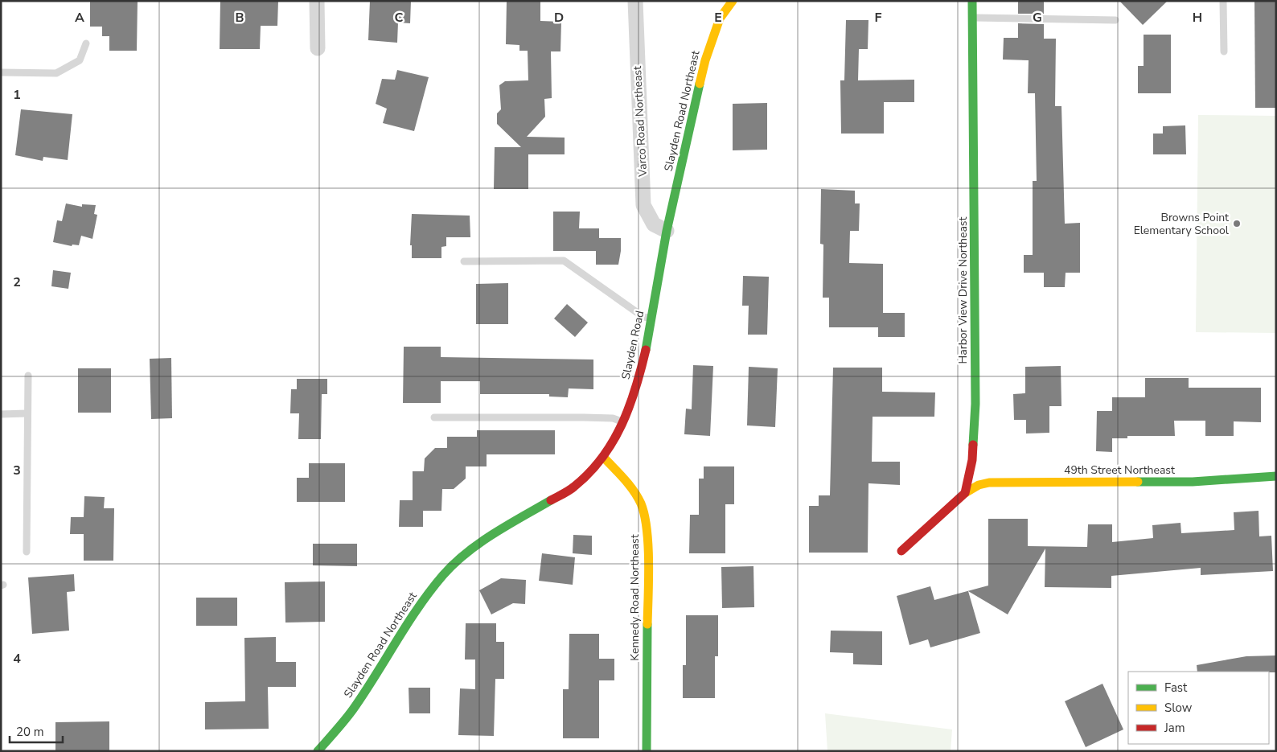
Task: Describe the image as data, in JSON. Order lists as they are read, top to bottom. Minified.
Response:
{"streets":{"street":["Slayden Road Northeast","Varco Road Northeast","Harbor View Drive Northeast","Slayden Road","49th Street Northeast","Kennedy Road Northeast"]},"crossings":[["Slayden Road Northeast","Varco Road Northeast"],["Slayden Road Northeast","Slayden Road"],["Slayden Road Northeast","Kennedy Road Northeast"],["Varco Road Northeast","Slayden Road"],["Harbor View Drive Northeast","49th Street Northeast"],["Slayden Road","Kennedy Road Northeast"]],"places":["Browns Point Elementary School"],"legend":["Fast","Slow","Jam"],"scale_bar":"20 m","grid":{"columns":["A","B","C","D","E","F","G","H"],"rows":["1","2","3","4"]}}
